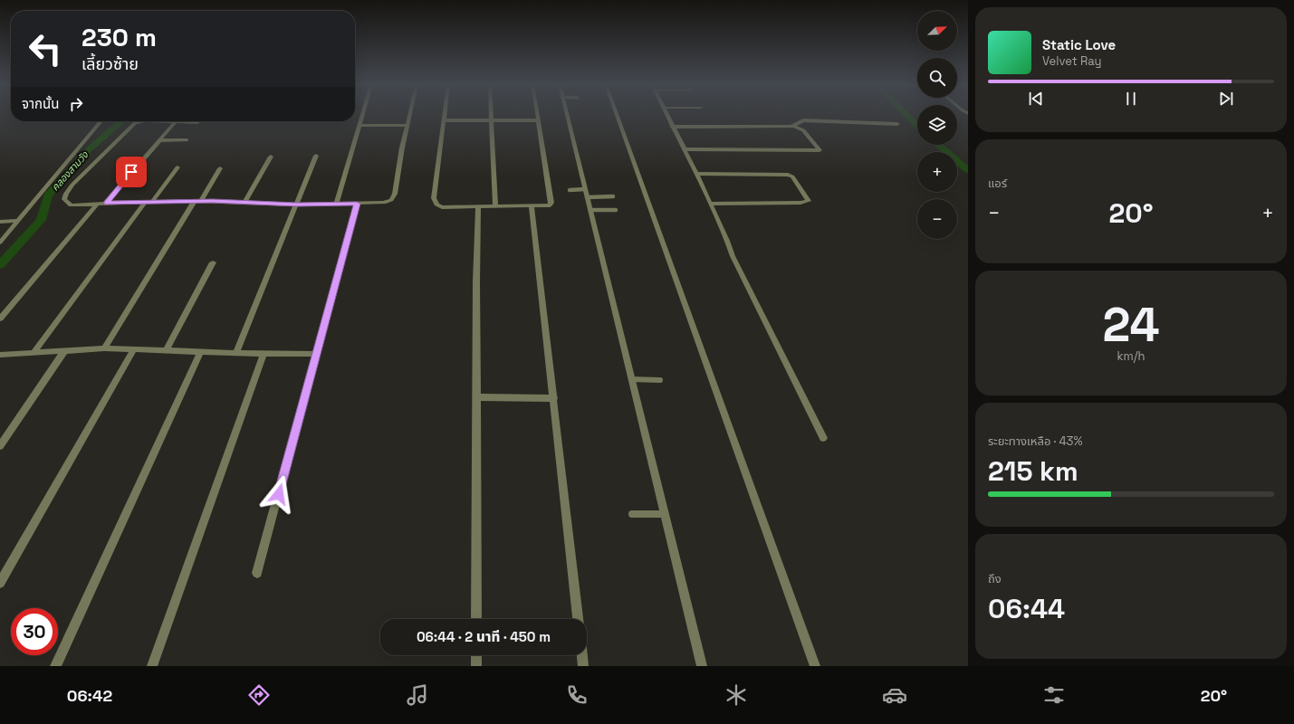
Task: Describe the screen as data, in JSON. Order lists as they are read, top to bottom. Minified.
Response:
{"water":["คลองสามวัง"],"north":"top right","page":{"map_buttons":["+","−"],"turn":["230 m","เลี้ยวซ้าย"],"song":["Static Love","Velvet Ray"],"then":"จากนั้น","tile":["แอร์",["24","km/h"],["ระยะทางเหลือ · 43%","215 km"],["ถึง","06:44"]],"heat":["−","20°","+"],"limit":"30","trip":"06:44 · 2 นาที · 450 m","tabs":["06:42","20°"]}}
